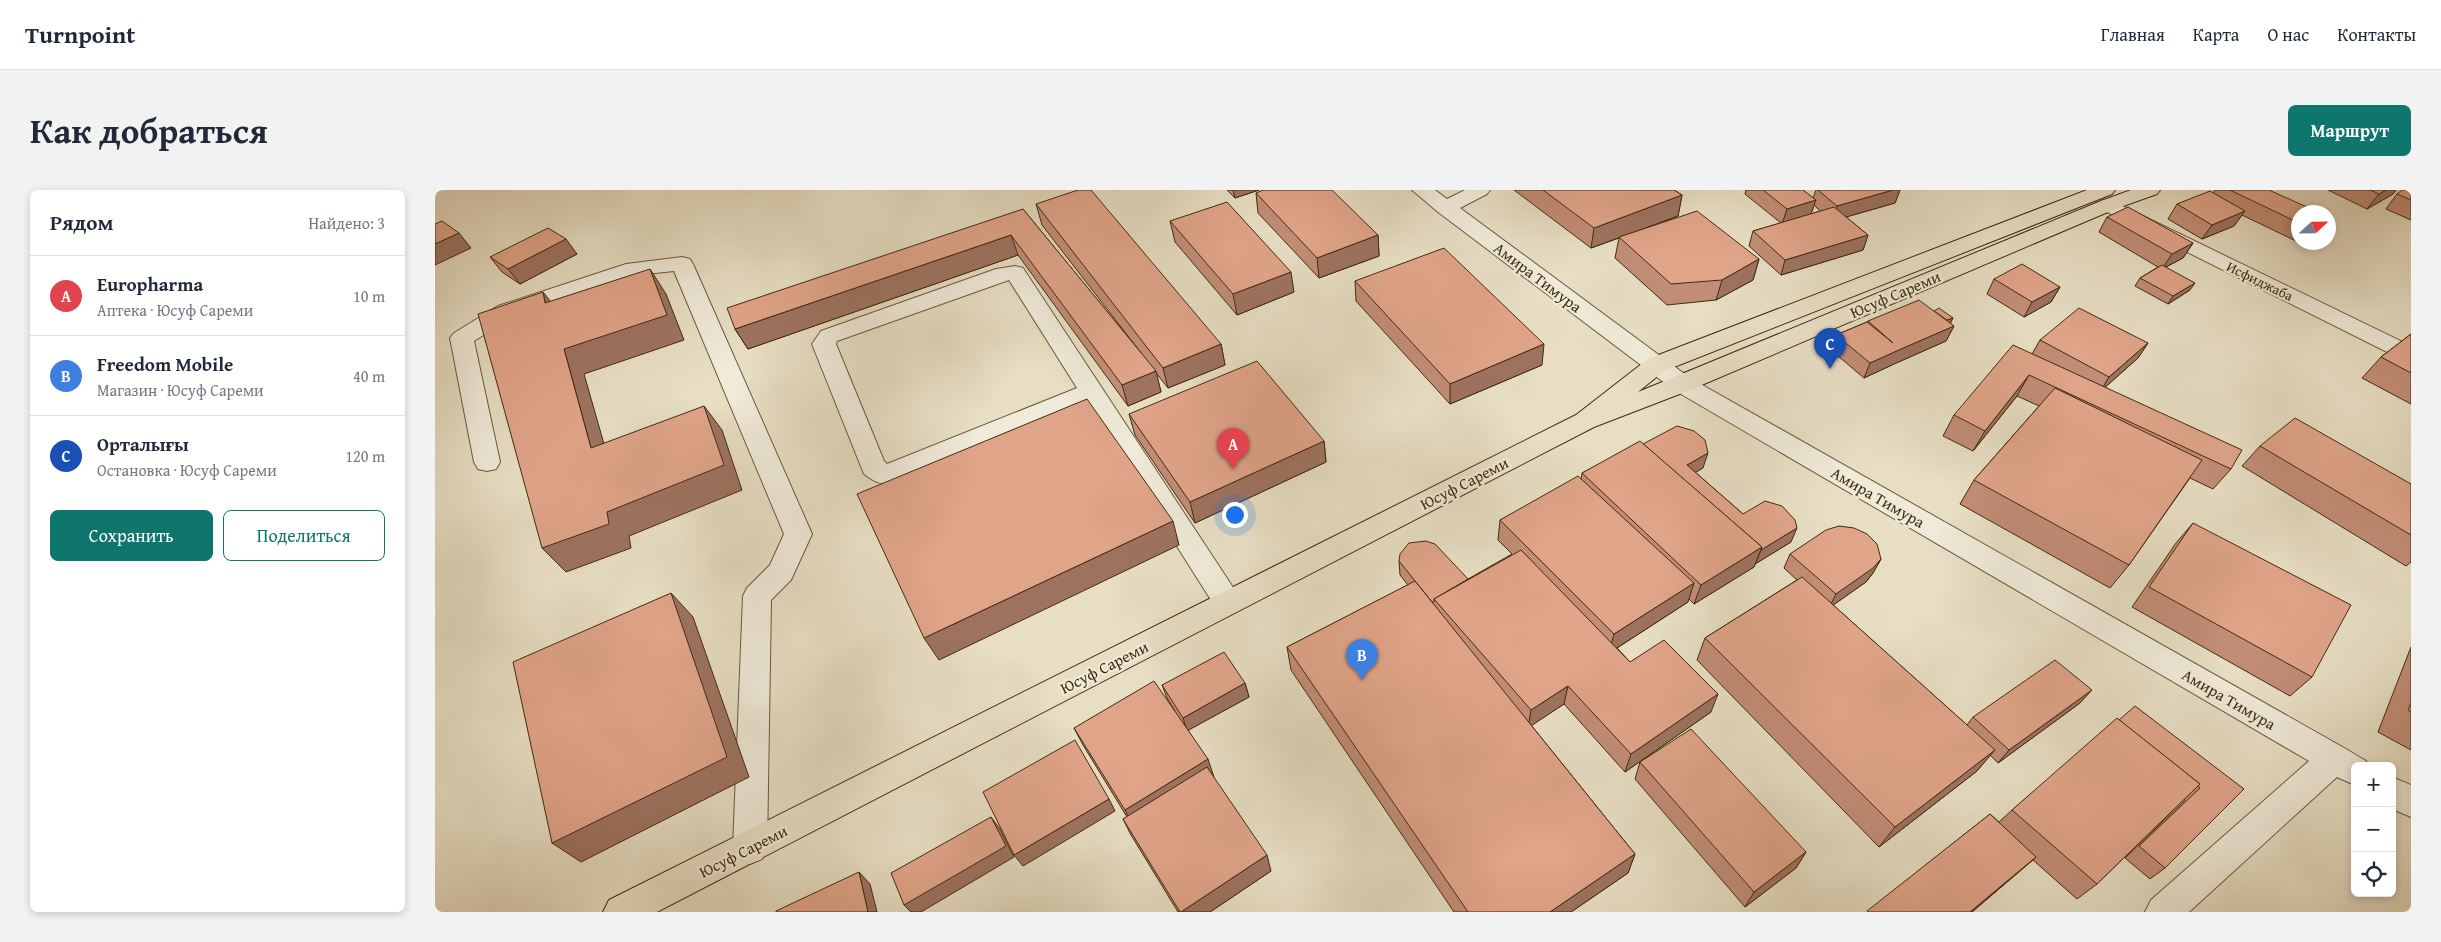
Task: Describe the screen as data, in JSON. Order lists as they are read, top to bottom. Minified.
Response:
{"streets":{"main road":["Юсуф Сареми"],"street":["Амира Тимура","Исфиджаба"]},"crossings":[["Амира Тимура","Юсуф Сареми"],["Исфиджаба","Юсуф Сареми"]],"north":"right","page":{"header":"Turnpoint","nav":["Главная","Карта","О нас","Контакты"],"title":"Как добраться","buttons":["Маршрут",["Сохранить","Поделиться"]],"heading":["Рядом","Найдено: 3"],"list":[{"mark":"A","name":"Europharma","note":"Аптека · Юсуф Сареми","value":"10 m"},{"mark":"B","name":"Freedom Mobile","note":"Магазин · Юсуф Сареми","value":"40 m"},{"mark":"C","name":"Орталығы","note":"Остановка · Юсуф Сареми","value":"120 m"}],"pins":["C","A","B"],"map_buttons":["+","−"]}}
